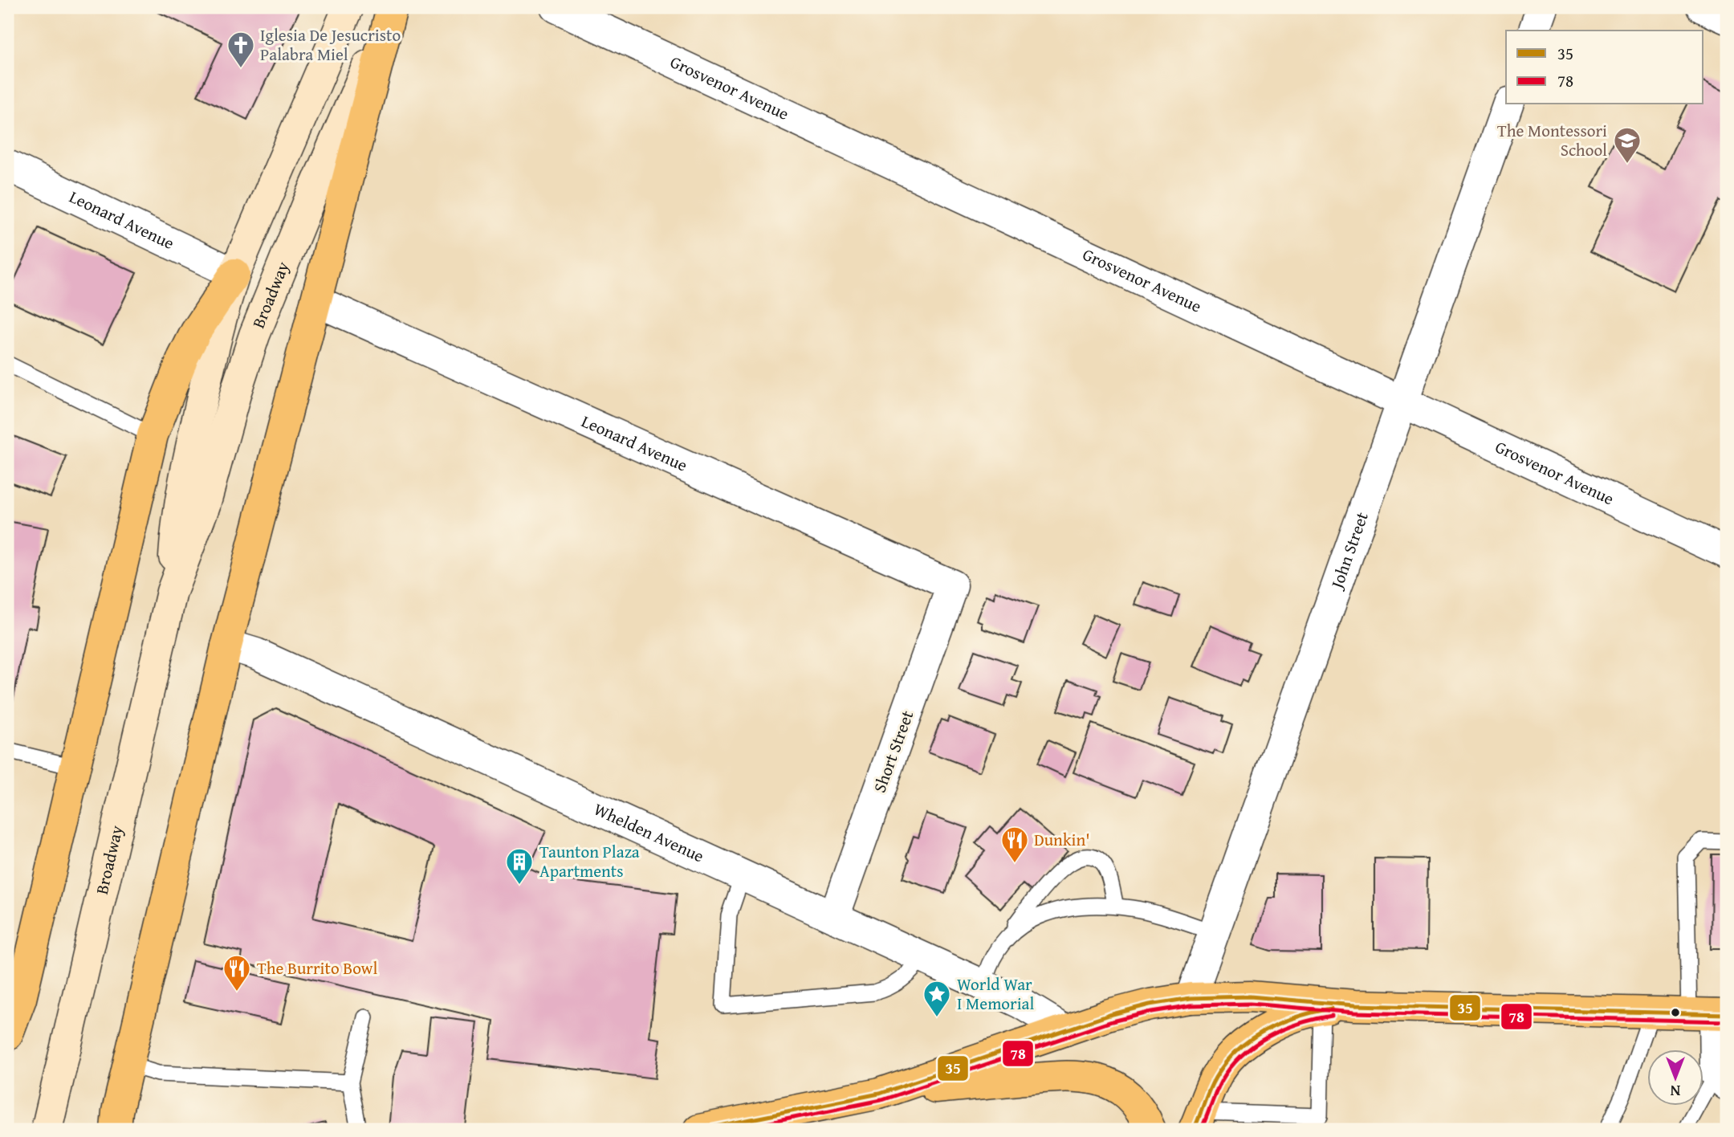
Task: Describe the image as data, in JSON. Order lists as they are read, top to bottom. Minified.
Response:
{"streets":{"main road":["Broadway"],"street":["Grosvenor Avenue","Leonard Avenue","John Street","Short Street","Whelden Avenue"]},"crossings":[["Grosvenor Avenue","John Street"],["Leonard Avenue","Broadway"],["Leonard Avenue","Short Street"],["Short Street","Whelden Avenue"]],"places":{"church":["Iglesia De Jesucristo Palabra Miel"],"school or university":["The Montessori School"],"restaurant":["Dunkin'","The Burrito Bowl"],"building":["Taunton Plaza Apartments"],"place":["World War I Memorial"]},"lines":["transit line 35","transit line 78"],"legend":["35","78"],"north":"bottom"}
